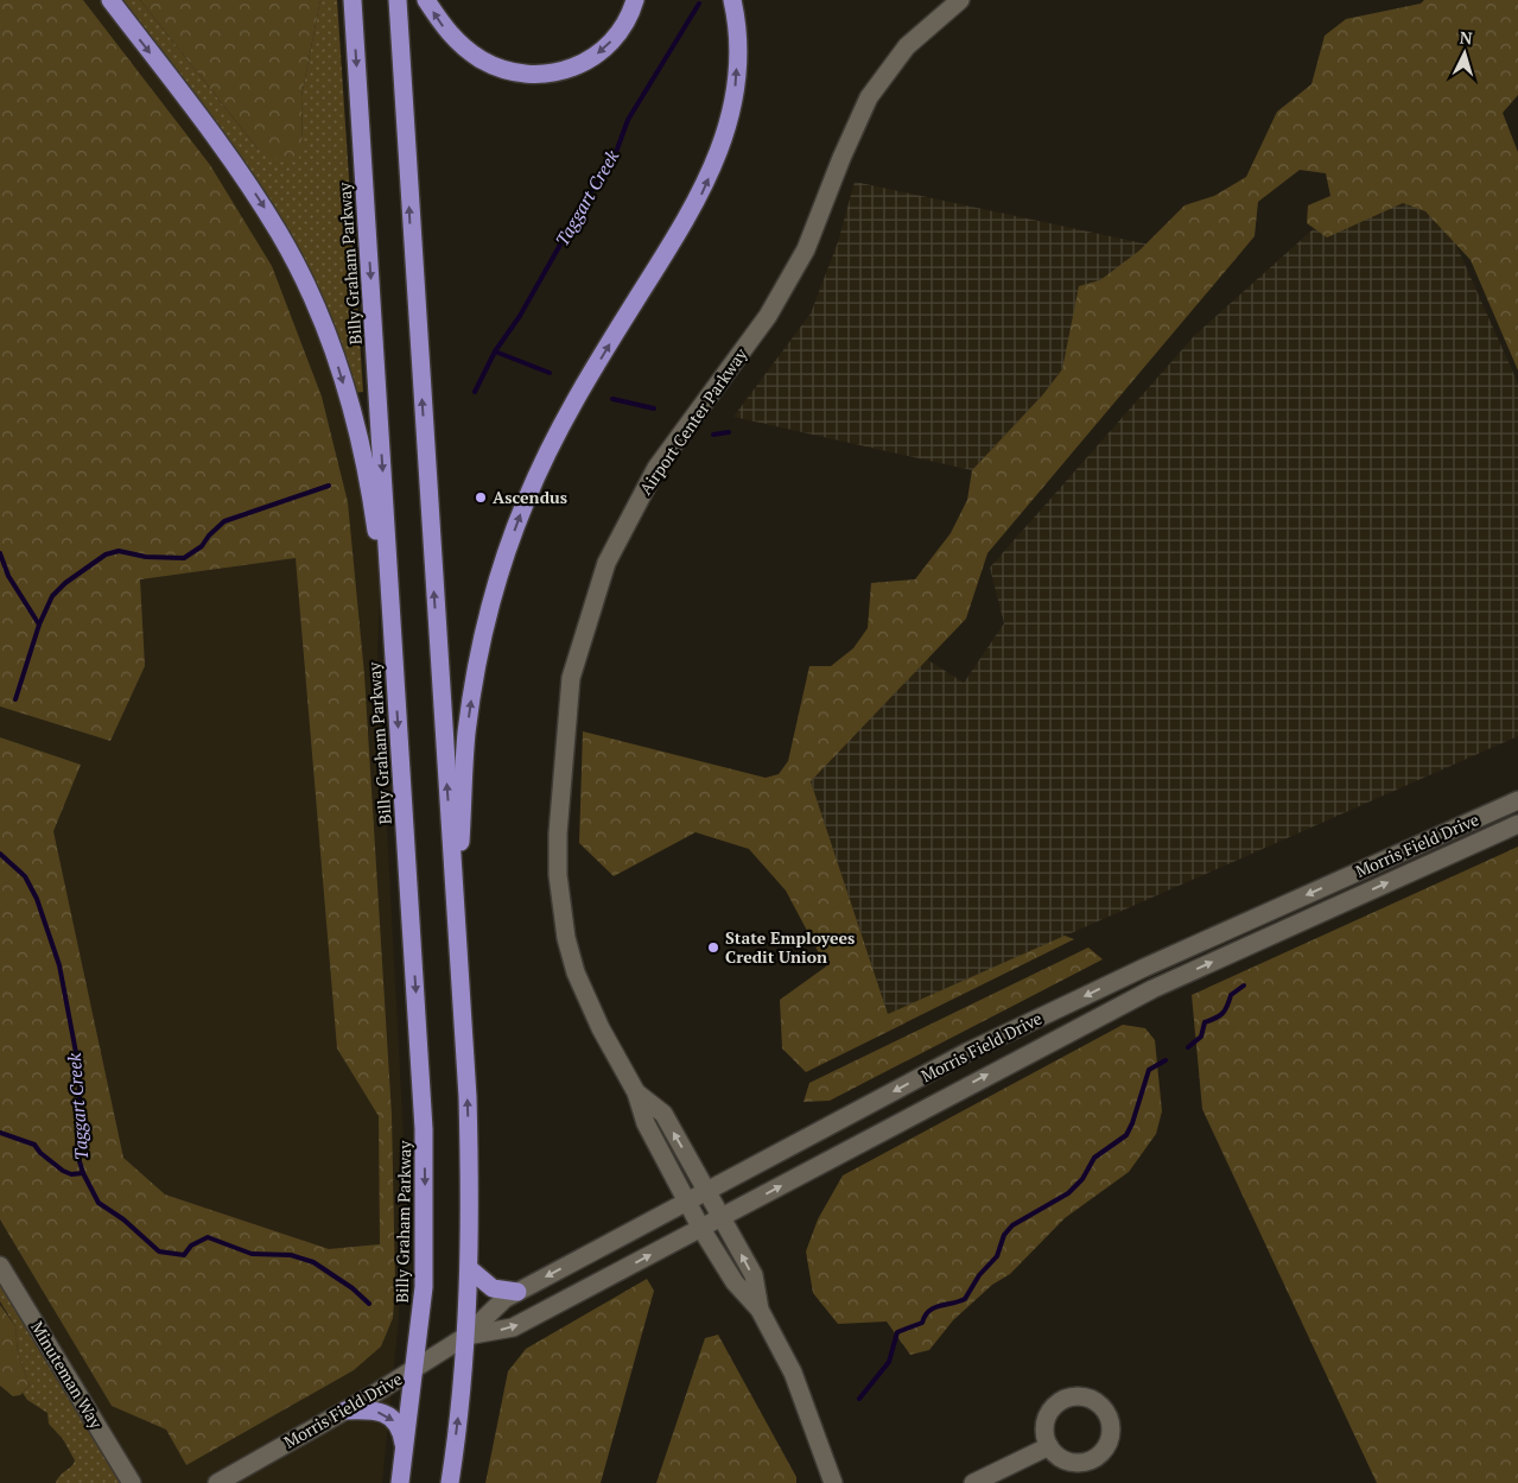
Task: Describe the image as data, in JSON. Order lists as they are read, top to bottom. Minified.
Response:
{"streets":{"highway":["Billy Graham Parkway"],"street":["Airport Center Parkway","Morris Field Drive","Minuteman Way"]},"crossings":[["Billy Graham Parkway","Morris Field Drive"],["Airport Center Parkway","Morris Field Drive"]],"water":["Taggart Creek"],"places":["Ascendus","State Employees Credit Union"],"north":"top"}
